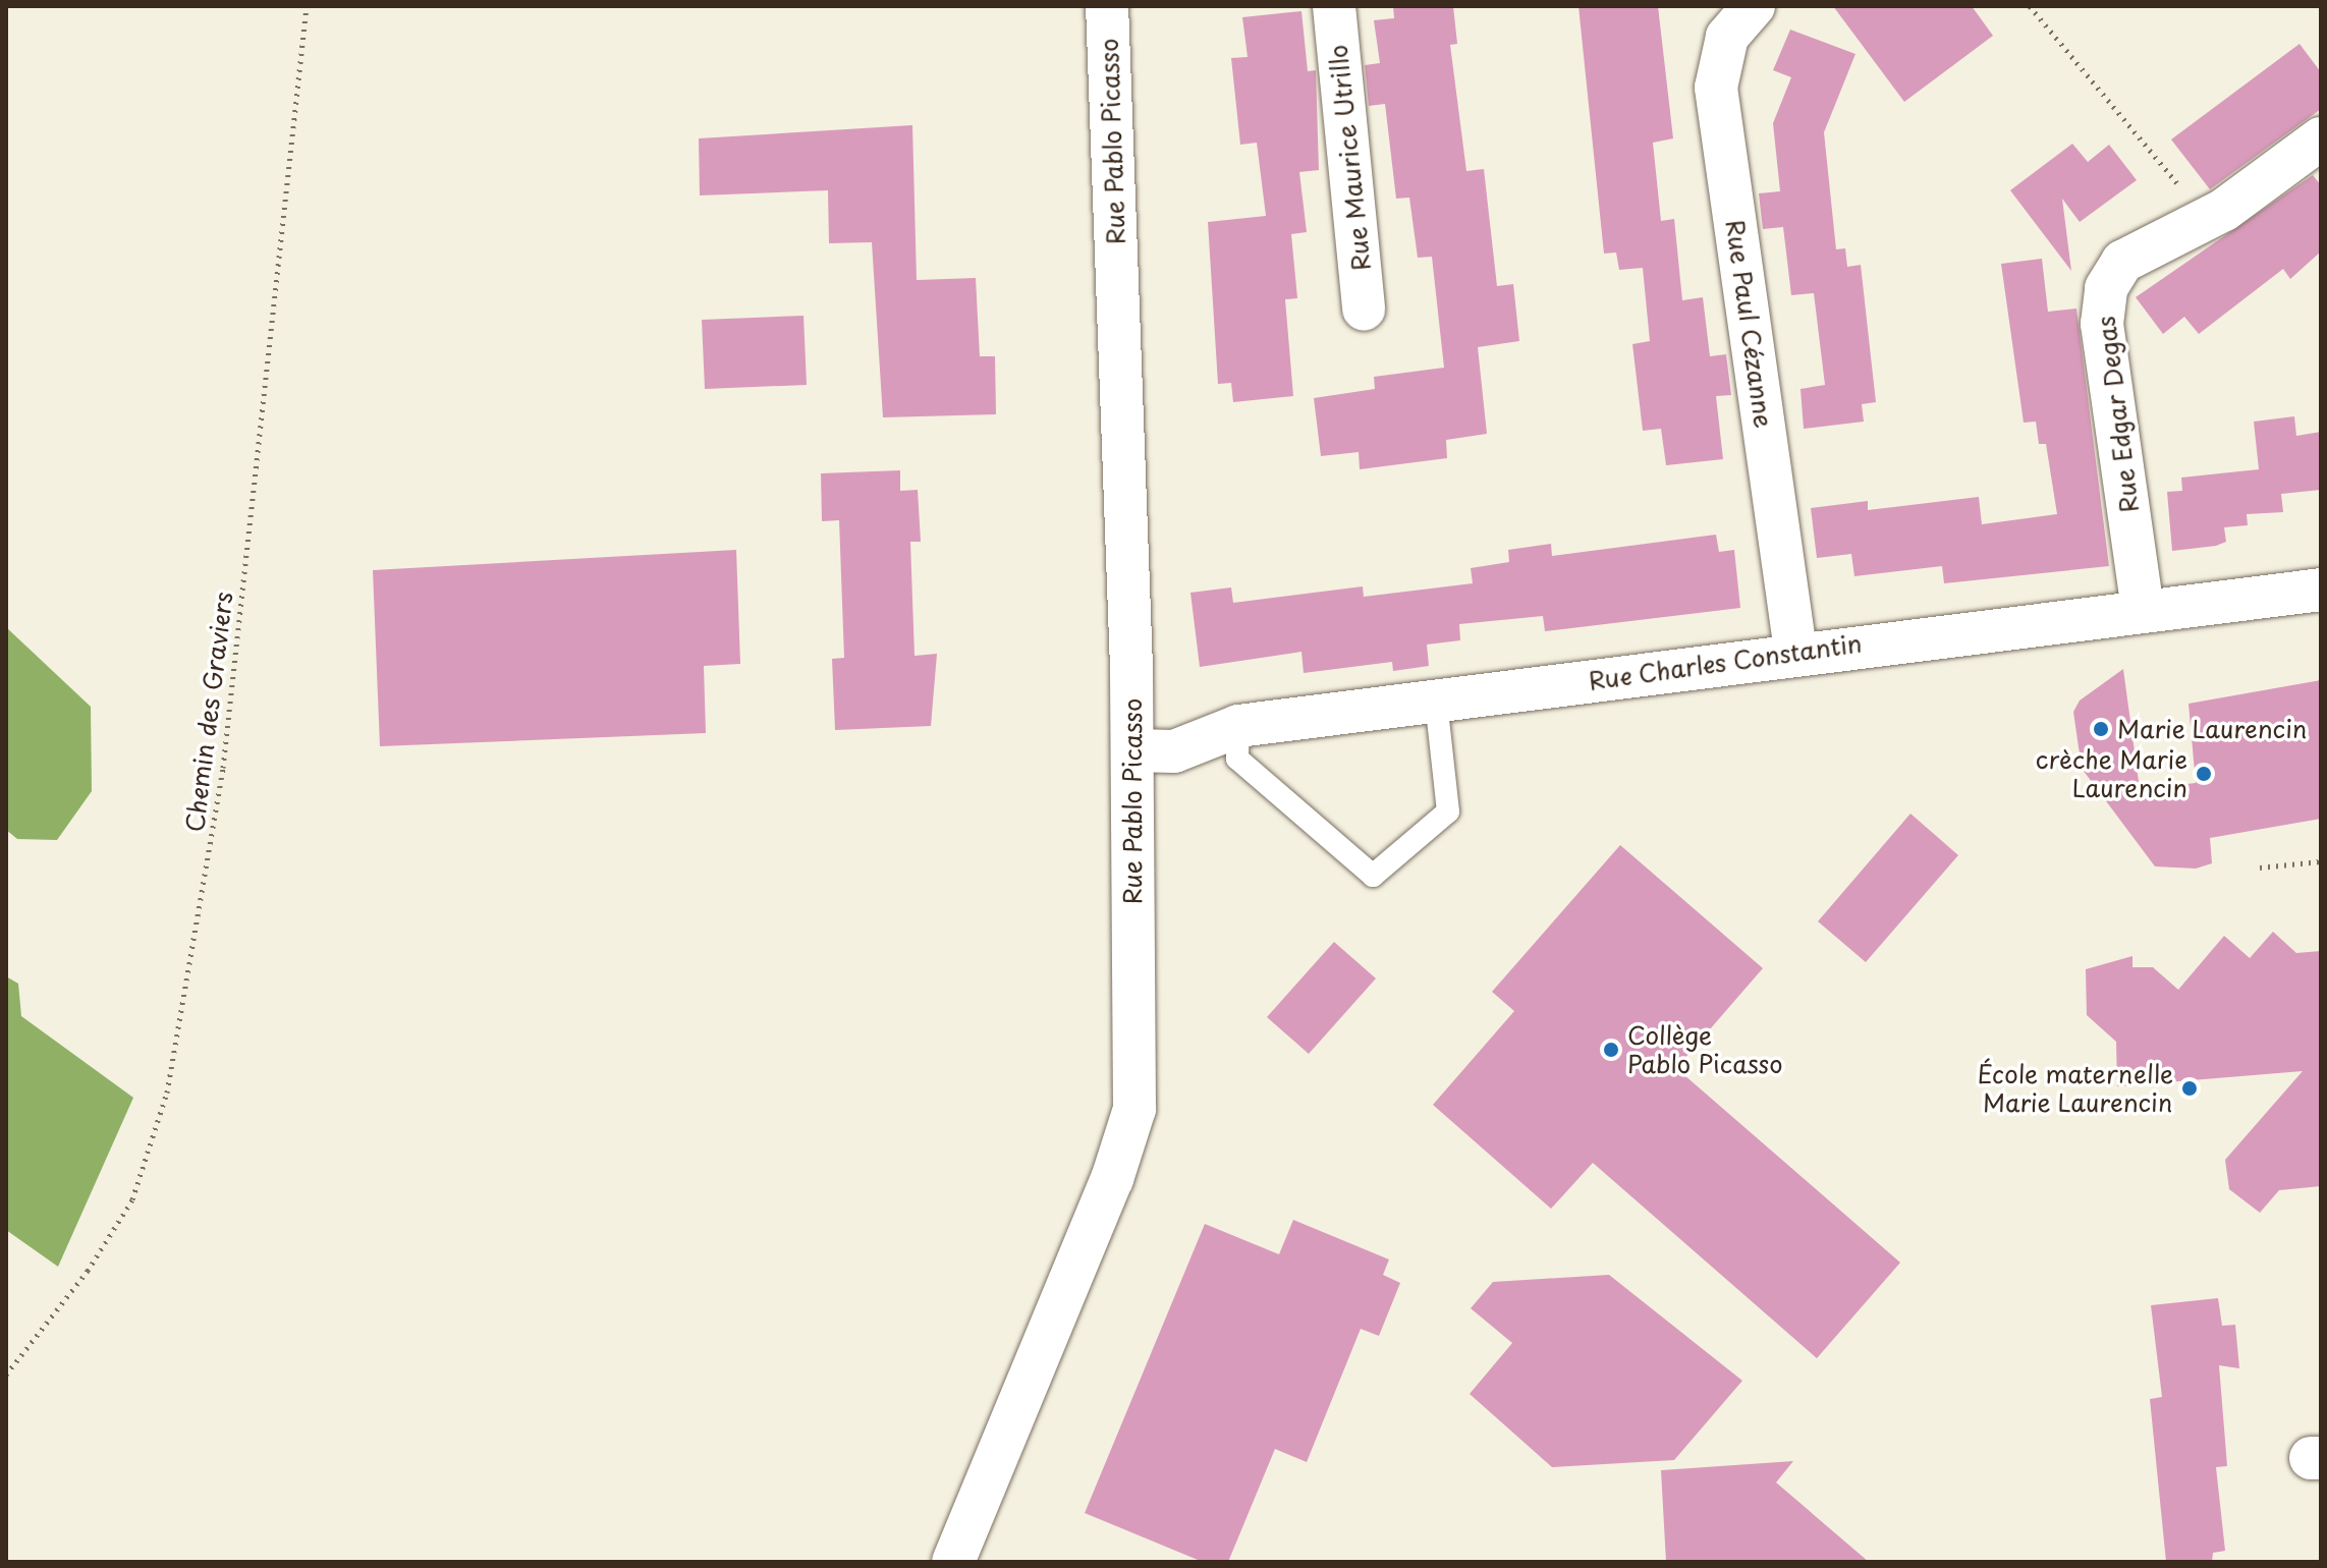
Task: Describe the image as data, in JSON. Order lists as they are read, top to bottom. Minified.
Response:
{"streets":{"street":["Rue Pablo Picasso","Rue Maurice Utrillo","Rue Paul Cézanne","Rue Edgar Degas","Rue Charles Constantin"],"path":["Chemin des Graviers"]},"crossings":[["Rue Pablo Picasso","Rue Charles Constantin"],["Rue Paul Cézanne","Rue Charles Constantin"],["Rue Edgar Degas","Rue Charles Constantin"]],"places":["Marie Laurencin","crèche Marie Laurencin","Collège Pablo Picasso","École maternelle Marie Laurencin"]}
